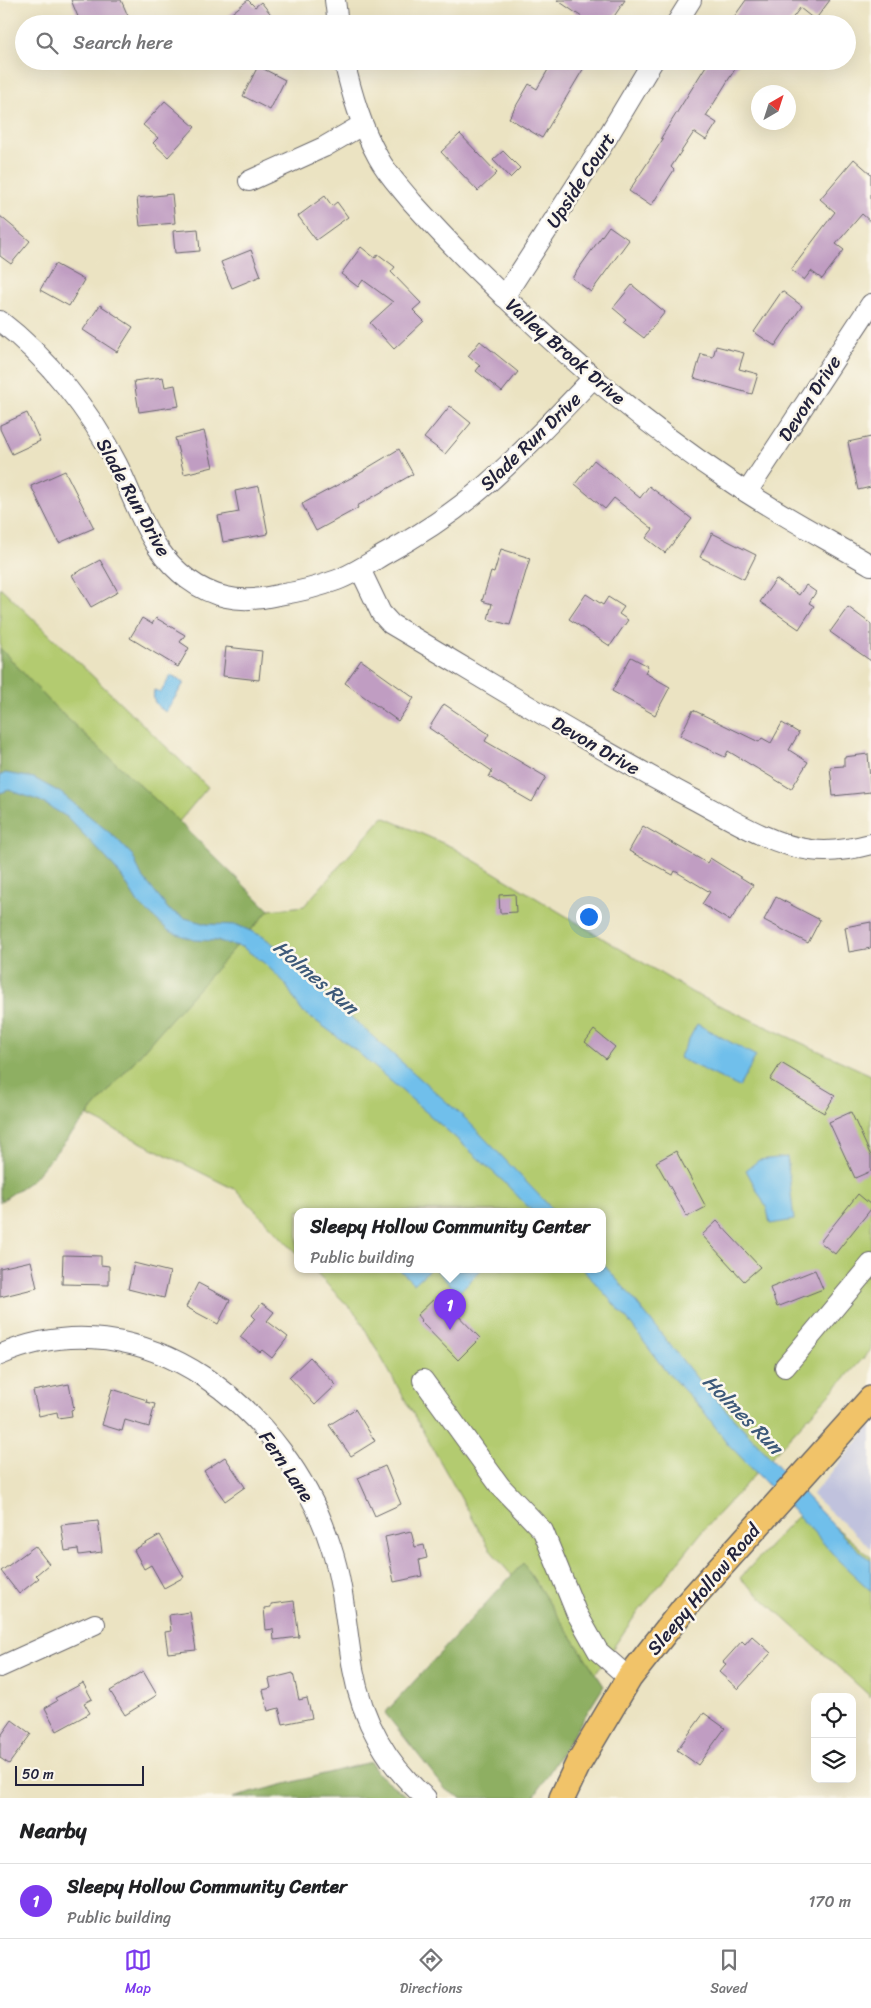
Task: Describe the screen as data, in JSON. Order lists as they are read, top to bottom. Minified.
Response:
{"streets":{"main road":["Sleepy Hollow Road"],"street":["Upside Court","Valley Brook Drive","Devon Drive","Slade Run Drive","Fern Lane"]},"crossings":[["Upside Court","Valley Brook Drive"],["Valley Brook Drive","Devon Drive"],["Valley Brook Drive","Slade Run Drive"],["Devon Drive","Slade Run Drive"]],"water":["Holmes Run"],"scale_bar":"50 m","north":"top right","page":{"search":"Search here","popup":["Sleepy Hollow Community Center","Public building"],"pins":"1","scale":"50 m","heading":"Nearby","list":[{"mark":"1","name":"Sleepy Hollow Community Center","note":"Public building","value":"170 m"}],"nav":["Map","Directions","Saved"]}}
